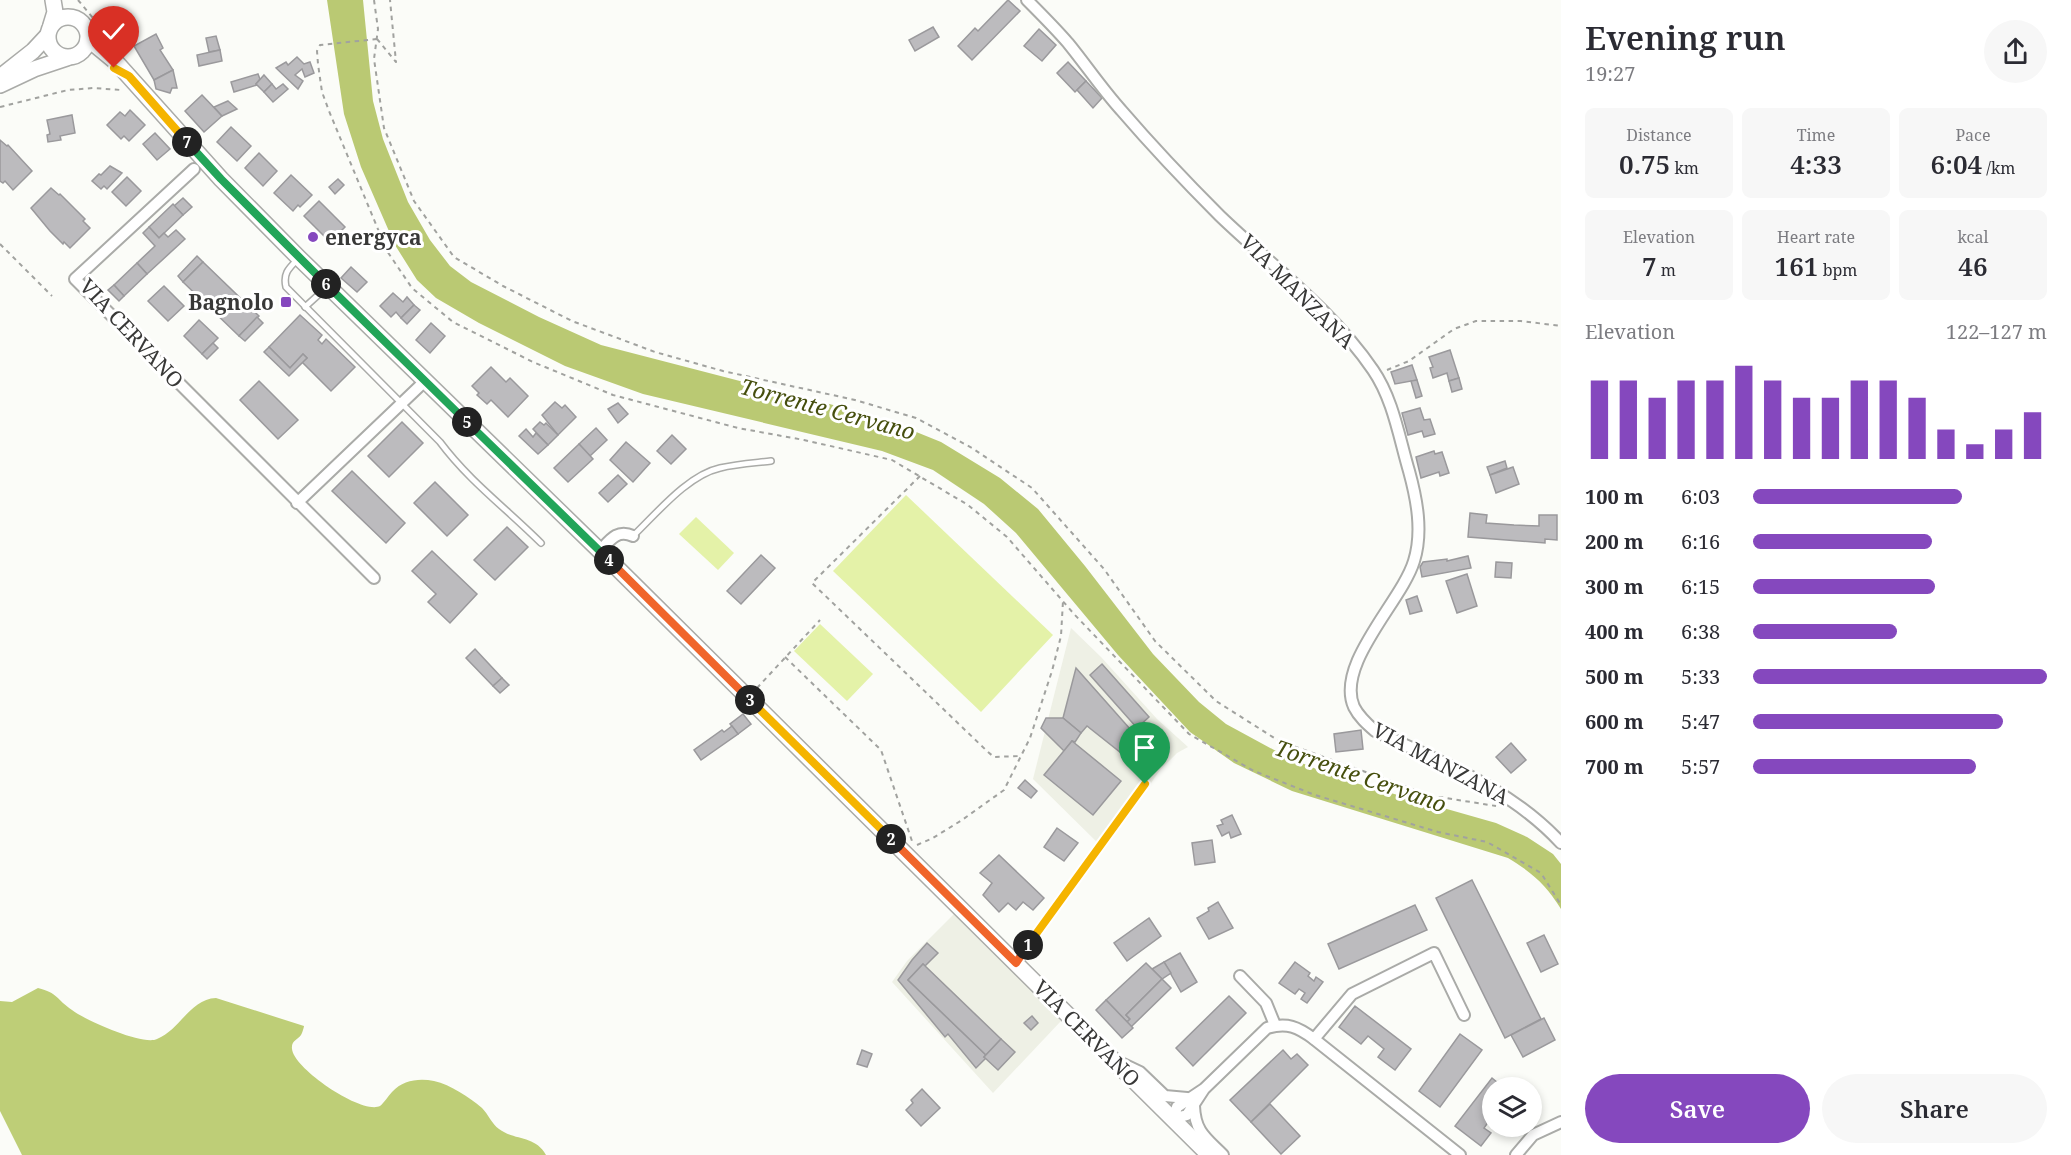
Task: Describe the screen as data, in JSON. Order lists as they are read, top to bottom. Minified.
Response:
{"streets":{"main road":["VIA CERVANO"],"street":["VIA MANZANA"]},"water":["Torrente Cervano"],"places":{"other":["energyca"],"transit":["Bagnolo"]},"page":{"heading":["Evening run","19:27"],"stats":[["Distance","0.75 km"],["Time","4:33"],["Pace","6:04 /km"],["Elevation","7 m"],["Heart rate","161 bpm"],["kcal","46"]],"pins":["7","6","5","4","3","2","1"],"chart":["Elevation","122–127 m"],"list":[{"name":"100 m","note":"6:03"},{"name":"200 m","note":"6:16"},{"name":"300 m","note":"6:15"},{"name":"400 m","note":"6:38"},{"name":"500 m","note":"5:33"},{"name":"600 m","note":"5:47"},{"name":"700 m","note":"5:57"}],"buttons":["Save","Share"]}}
